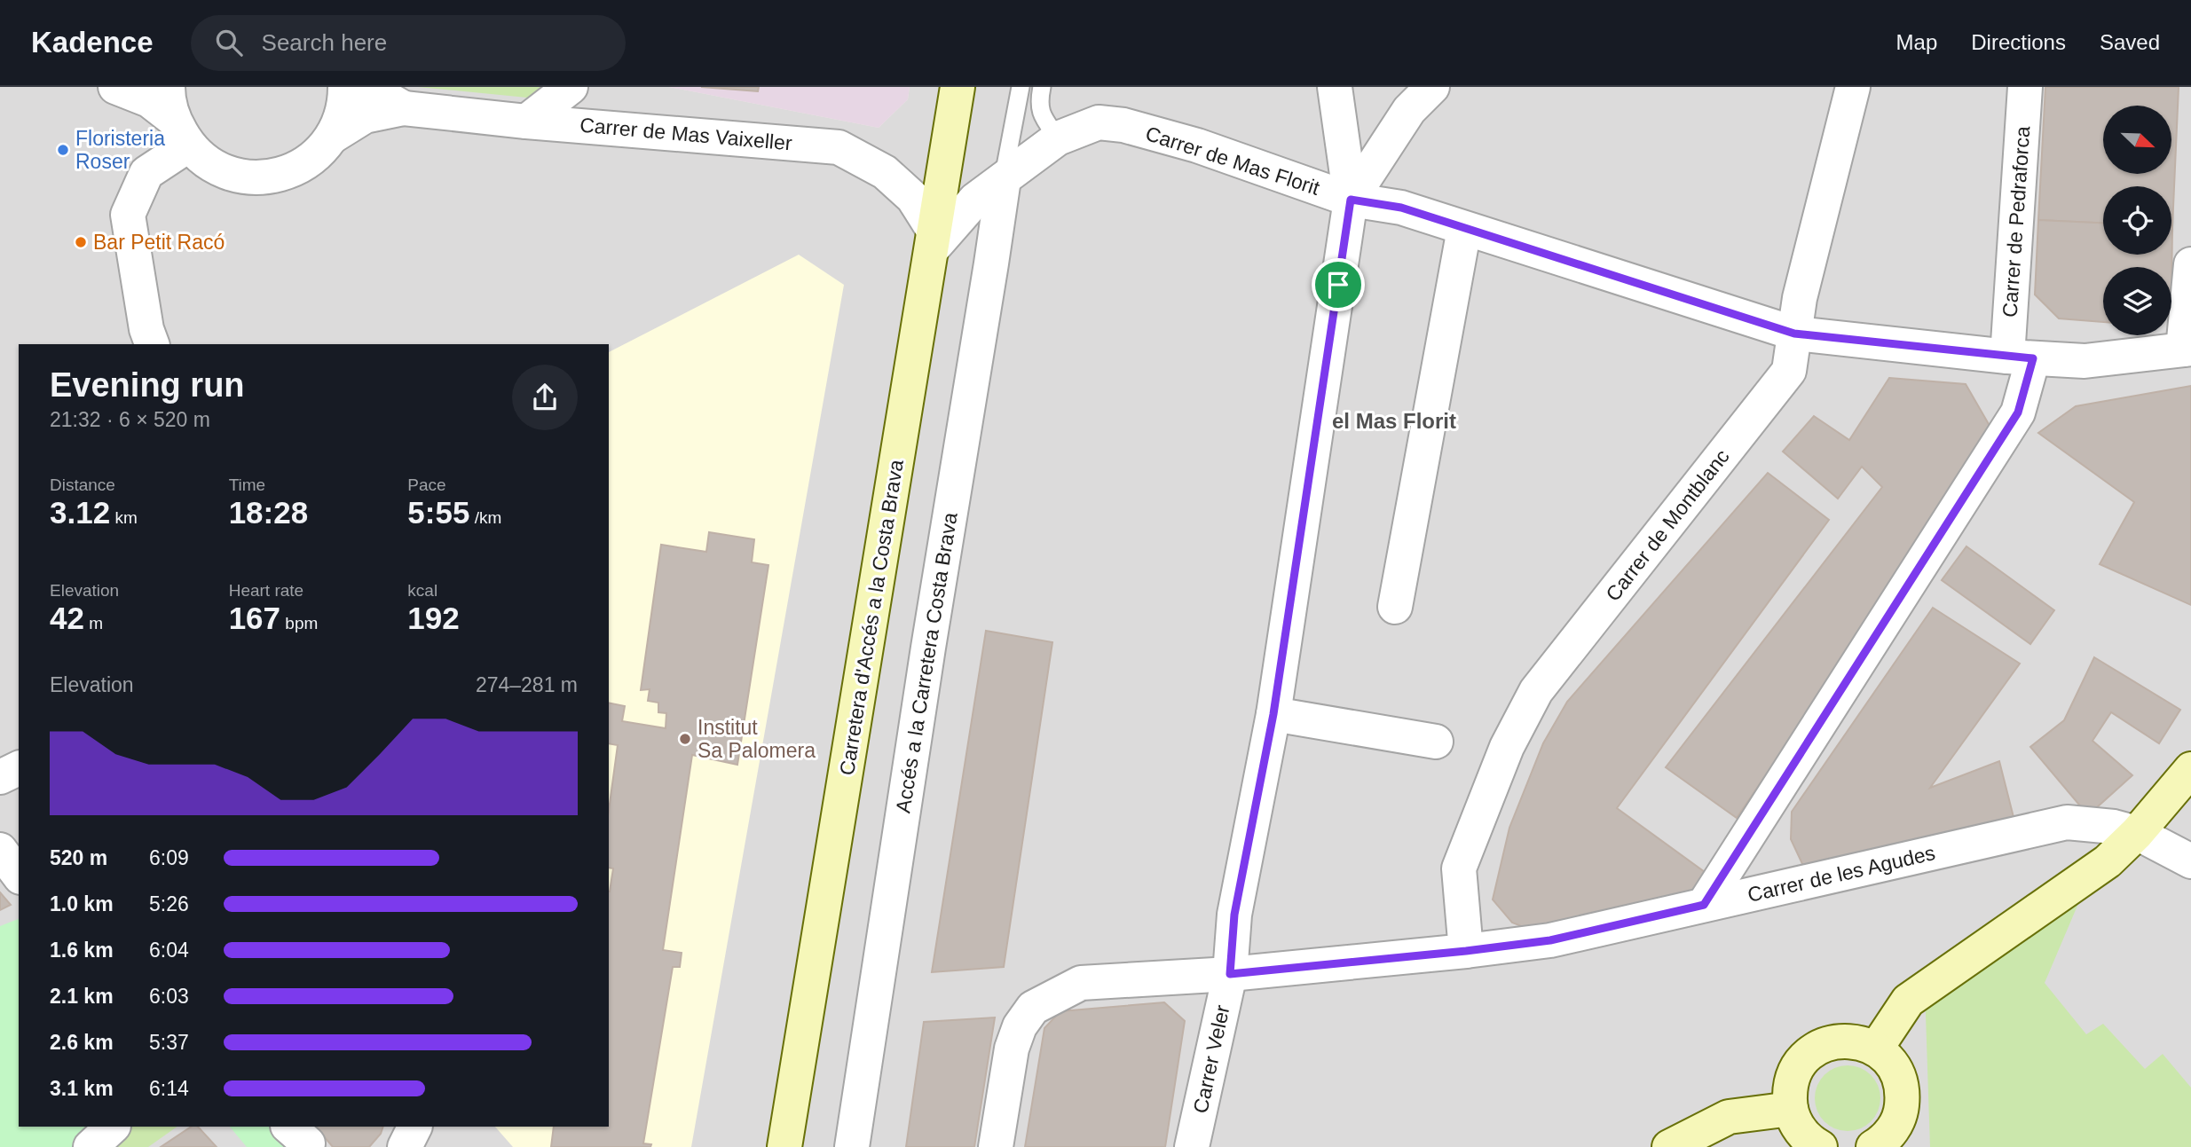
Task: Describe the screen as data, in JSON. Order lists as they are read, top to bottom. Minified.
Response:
{"streets":{"main road":["Carretera d'Accés a la Costa Brava"],"street":["Carrer de Mas Vaixeller","Carrer de Mas Florit","Carrer de Pedraforca","Carrer de Montblanc","Accés a la Carretera Costa Brava","Carrer de les Agudes","Carrer Veler"]},"crossings":[["Carrer de Mas Vaixeller","Carrer de Mas Florit"],["Carrer de Mas Vaixeller","Carretera d'Accés a la Costa Brava"],["Carrer de Mas Florit","Carrer de Pedraforca"],["Carrer de Mas Florit","Carrer de Montblanc"],["Carrer de Mas Florit","Carretera d'Accés a la Costa Brava"],["Carrer de Mas Florit","Accés a la Carretera Costa Brava"],["Carrer de Mas Florit","Carrer Veler"],["Carrer de Pedraforca","Carrer de les Agudes"],["Carrer de Montblanc","Carrer de les Agudes"],["Carrer de les Agudes","Carrer Veler"]],"districts":["el Mas Florit"],"places":["Floristeria Roser","Bar Petit Racó","Institut Sa Palomera"],"north":"bottom right","page":{"header":"Kadence","search":"Search here","nav":["Map","Directions","Saved"],"heading":["Evening run","21:32 · 6 × 520 m"],"stats":[["Distance","3.12 km"],["Time","18:28"],["Pace","5:55 /km"],["Elevation","42 m"],["Heart rate","167 bpm"],["kcal","192"]],"chart":["Elevation","274–281 m"],"list":[{"name":"520 m","note":"6:09"},{"name":"1.0 km","note":"5:26"},{"name":"1.6 km","note":"6:04"},{"name":"2.1 km","note":"6:03"},{"name":"2.6 km","note":"5:37"},{"name":"3.1 km","note":"6:14"}]}}
